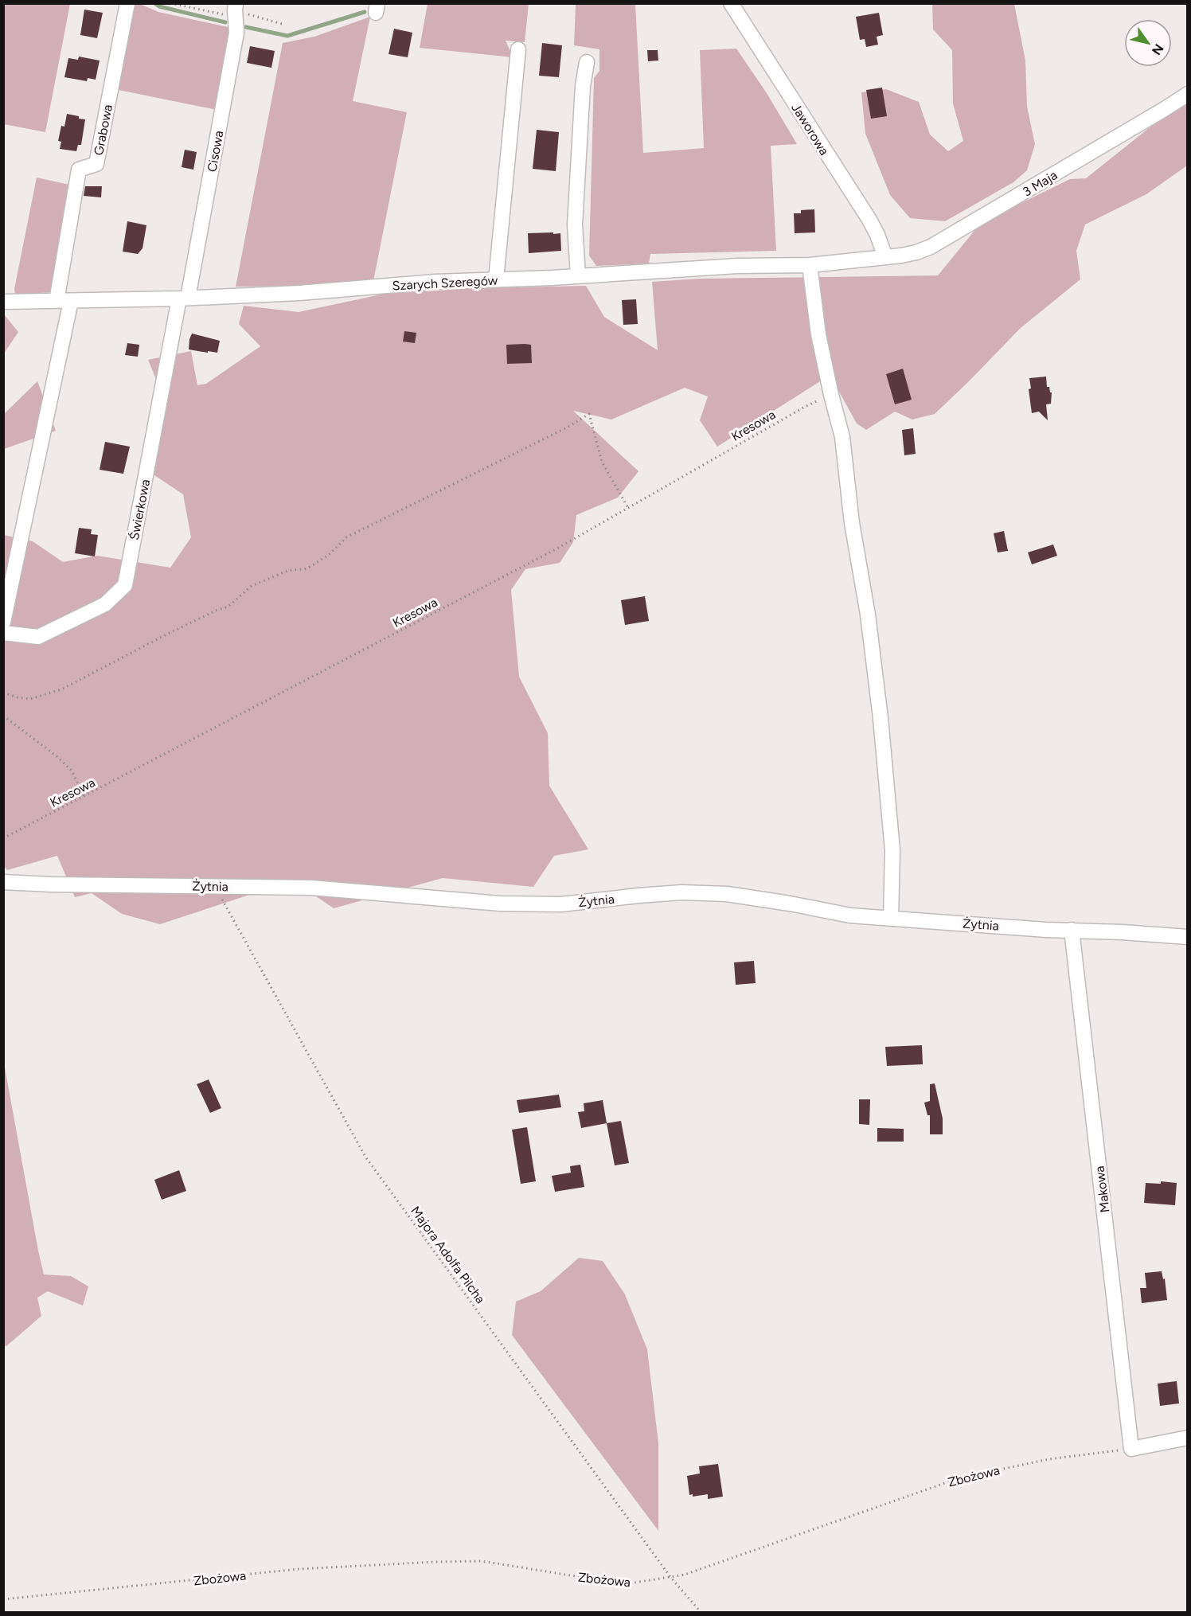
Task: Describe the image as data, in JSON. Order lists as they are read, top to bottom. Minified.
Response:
{"streets":{"street":["Jaworowa","Grabowa","Cisowa","3 Maja","Szarych Szeregów","Świerkowa","Żytnia","Makowa"],"path":["Kresowa","Majora Adolfa Pilcha","Zbożowa"]},"crossings":[["Jaworowa","3 Maja"],["Jaworowa","Szarych Szeregów"],["Grabowa","Szarych Szeregów"],["Cisowa","Szarych Szeregów"],["Cisowa","Świerkowa"],["3 Maja","Szarych Szeregów"],["Szarych Szeregów","Świerkowa"],["Żytnia","Makowa"],["Żytnia","Majora Adolfa Pilcha"],["Makowa","Zbożowa"],["Majora Adolfa Pilcha","Zbożowa"]],"north":"bottom right"}
